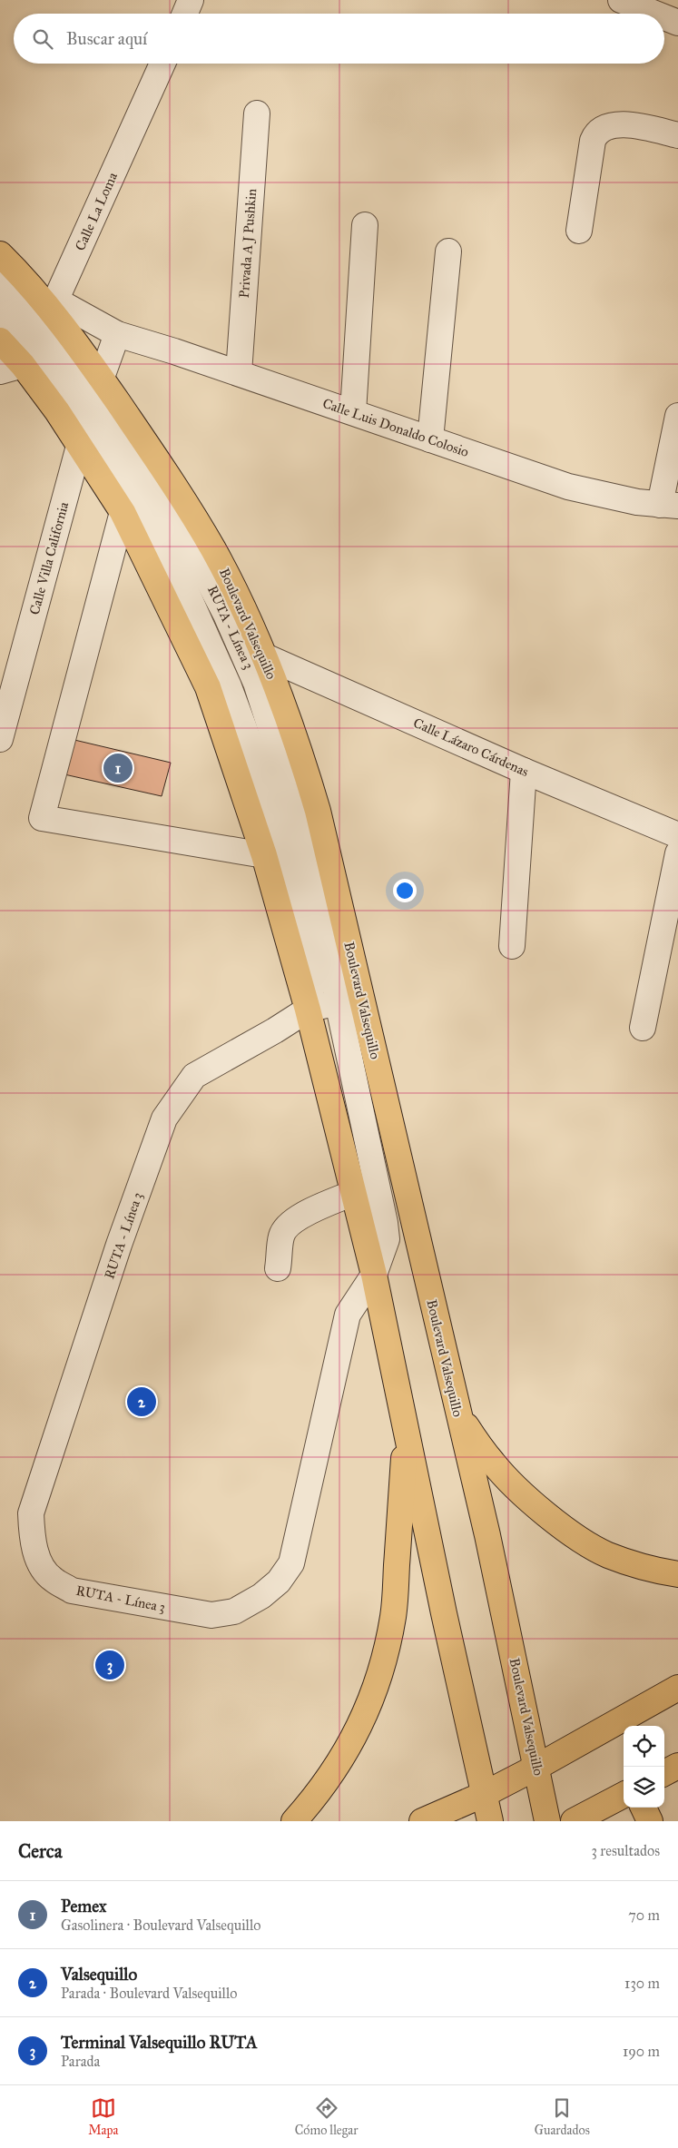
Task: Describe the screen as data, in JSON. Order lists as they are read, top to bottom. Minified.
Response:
{"streets":{"main road":["Boulevard Valsequillo"],"street":["Calle La Loma","Privada A J Pushkin","Calle Luis Donaldo Colosio","Calle Villa California","RUTA - Línea 3","Calle Lázaro Cárdenas"]},"crossings":[["Calle La Loma","Calle Luis Donaldo Colosio"],["Calle La Loma","Boulevard Valsequillo"],["Privada A J Pushkin","Calle Luis Donaldo Colosio"],["Calle Luis Donaldo Colosio","Boulevard Valsequillo"],["Calle Villa California","Boulevard Valsequillo"],["Calle Villa California","RUTA - Línea 3"],["Boulevard Valsequillo","RUTA - Línea 3"],["Boulevard Valsequillo","Calle Lázaro Cárdenas"]],"page":{"search":"Buscar aquí","pins":["1","2","3"],"heading":["Cerca","3 resultados"],"list":[{"mark":"1","name":"Pemex","note":"Gasolinera · Boulevard Valsequillo","value":"70 m"},{"mark":"2","name":"Valsequillo","note":"Parada · Boulevard Valsequillo","value":"130 m"},{"mark":"3","name":"Terminal Valsequillo RUTA","note":"Parada","value":"190 m"}],"nav":["Mapa","Cómo llegar","Guardados"]}}
